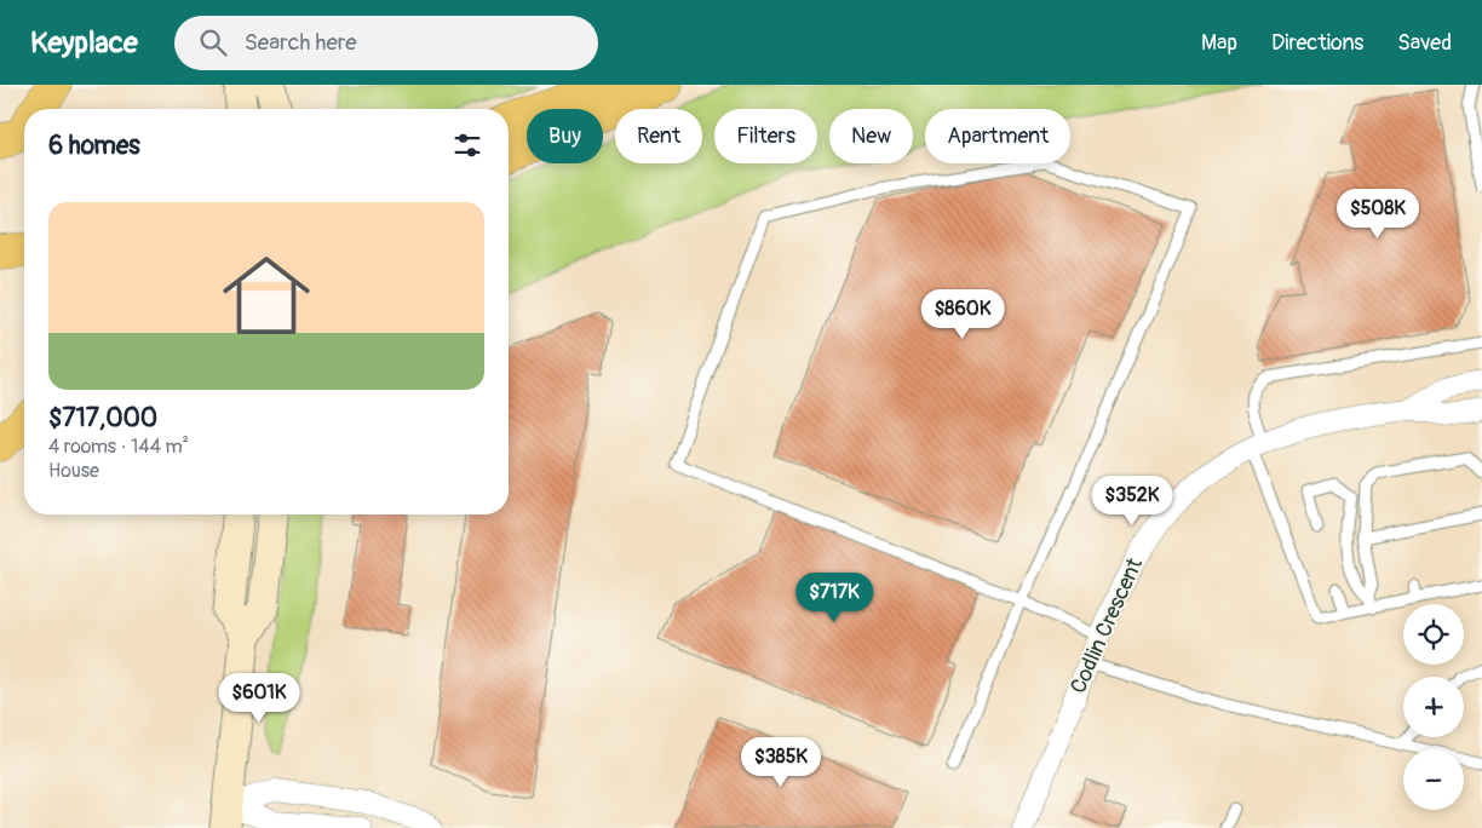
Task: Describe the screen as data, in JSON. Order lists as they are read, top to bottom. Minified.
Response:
{"streets":{"street":["Codlin Crescent"]},"page":{"header":"Keyplace","search":"Search here","nav":["Map","Directions","Saved"],"chip":["Buy","Rent","Filters","New","Apartment"],"heading":"6 homes","list":[{"name":"$717,000","note":"4 rooms · 144 m² · House"}],"price":["$508K","$860K","$352K","$717K","$601K","$385K"],"map_buttons":["+","−"]}}
